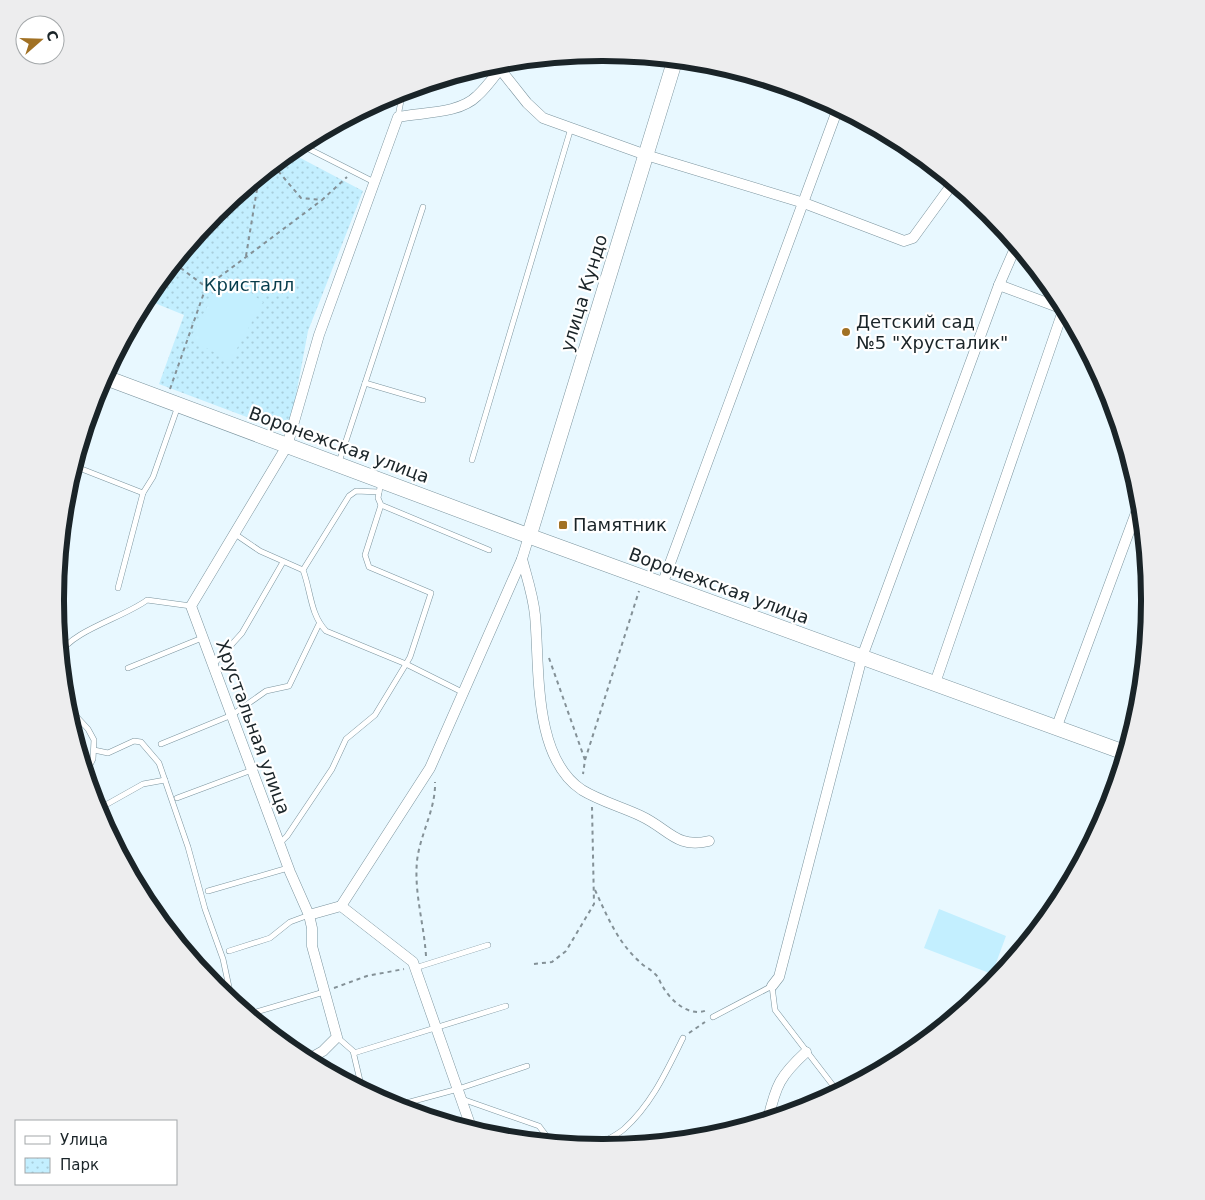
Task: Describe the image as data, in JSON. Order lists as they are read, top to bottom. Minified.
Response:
{"streets":{"street":["улица Кундо","Воронежская улица","Хрустальная улица"]},"crossings":[["улица Кундо","Воронежская улица"]],"parks":["Кристалл"],"places":{"other":["Детский сад №5 \"Хрусталик\""],"transit":["Памятник"]},"legend":["Улица","Парк"],"north":"right"}
